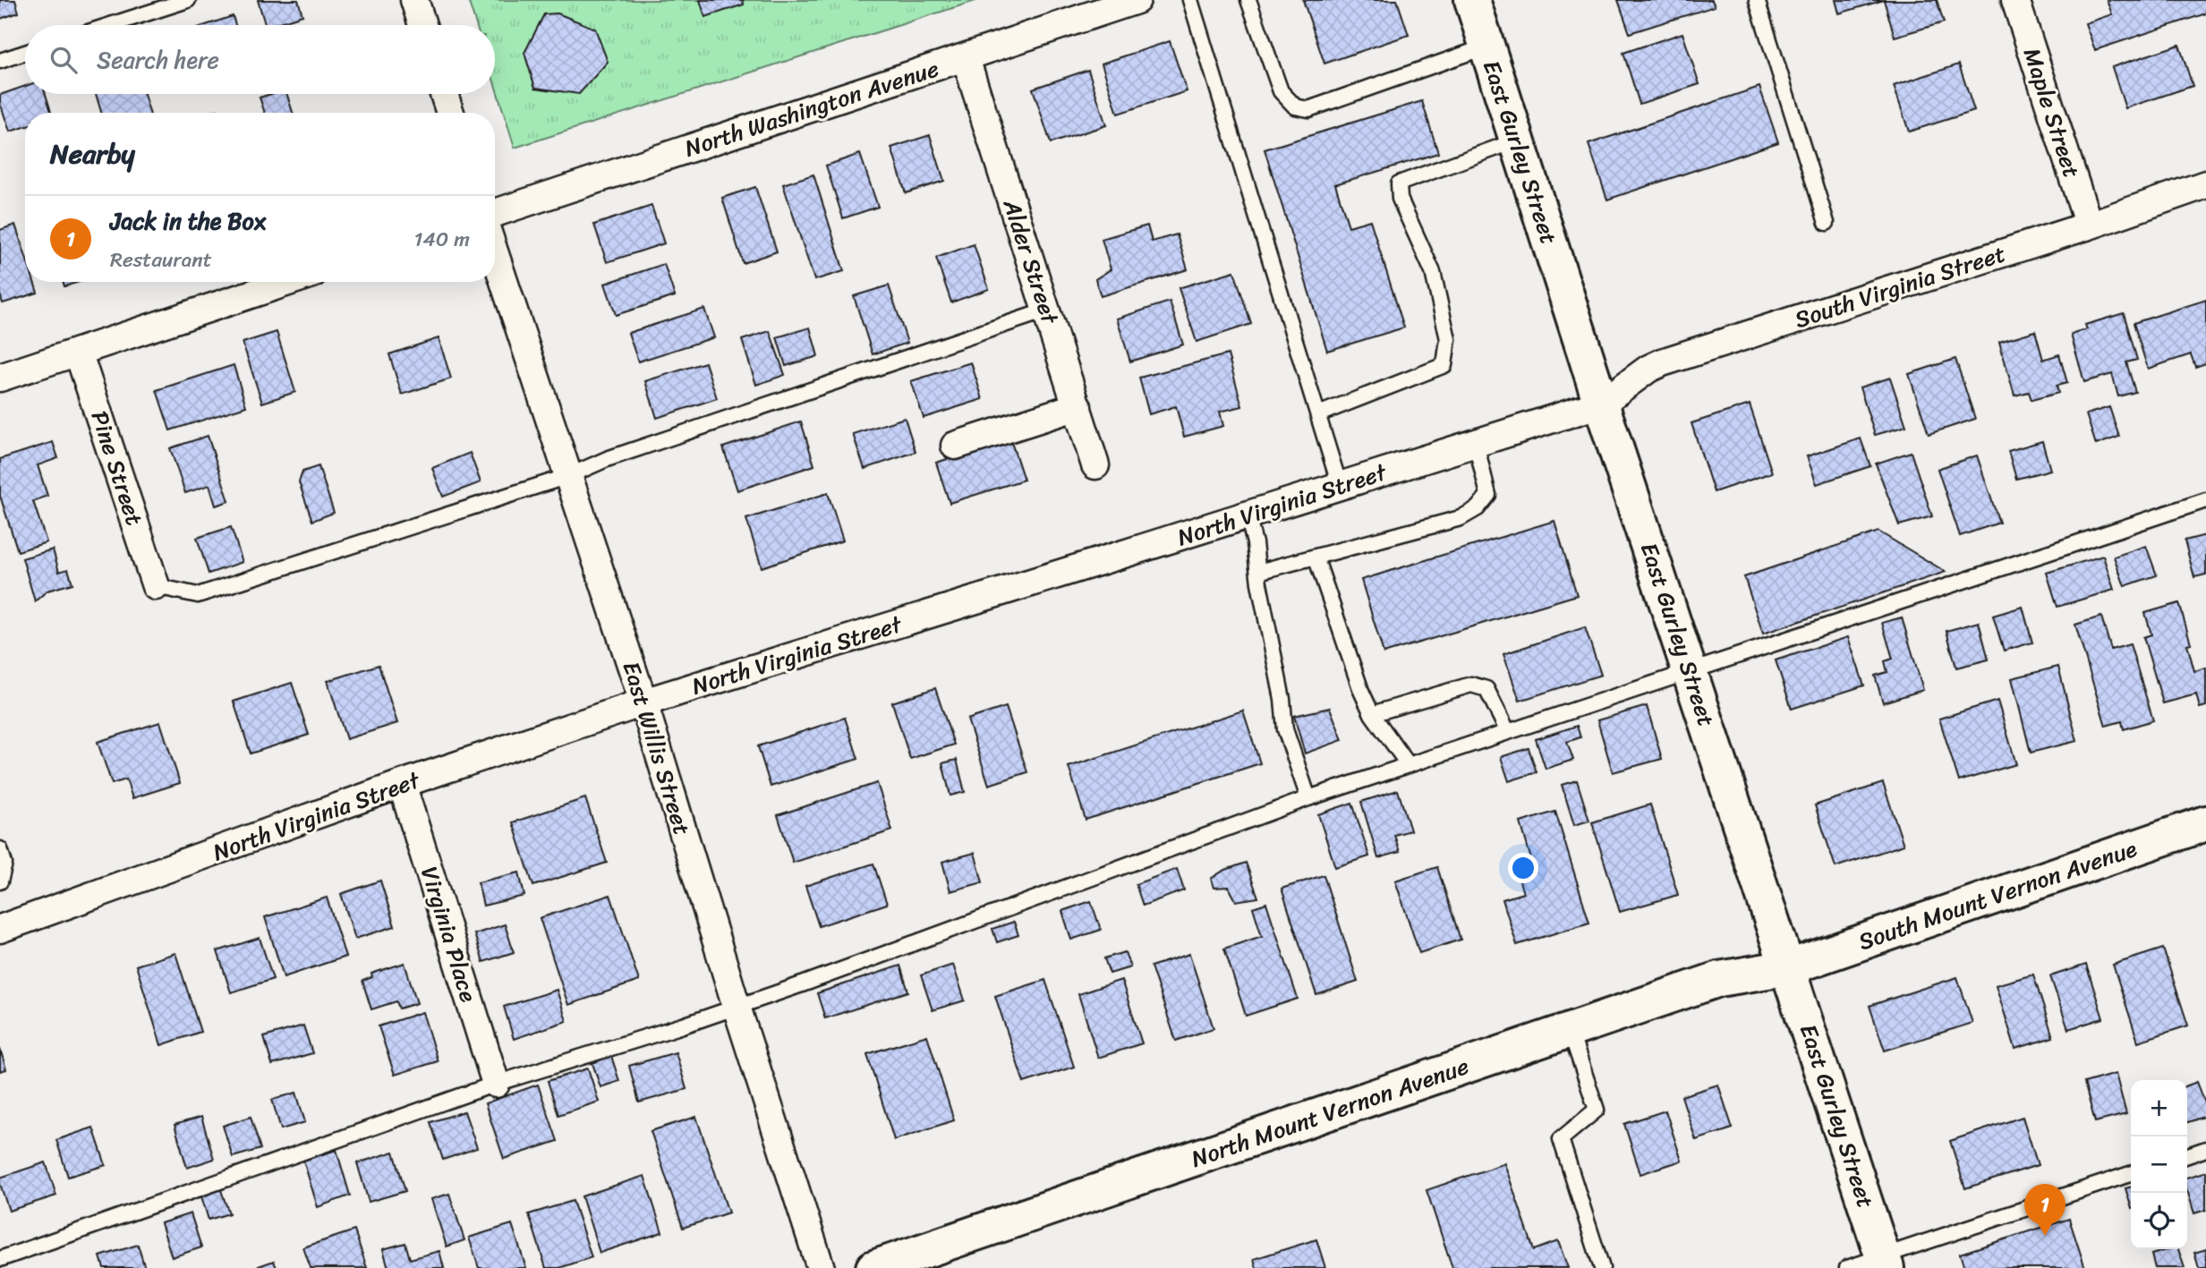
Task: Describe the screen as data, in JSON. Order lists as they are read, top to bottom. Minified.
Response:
{"streets":{"street":["North Washington Avenue","Maple Street","East Gurley Street","Alder Street","South Virginia Street","Pine Street","North Virginia Street","East Willis Street","South Mount Vernon Avenue","Virginia Place","North Mount Vernon Avenue"]},"crossings":[["North Washington Avenue","Alder Street"],["Maple Street","South Virginia Street"],["East Gurley Street","South Virginia Street"],["East Gurley Street","North Virginia Street"],["East Gurley Street","South Mount Vernon Avenue"],["East Gurley Street","North Mount Vernon Avenue"],["South Virginia Street","North Virginia Street"],["North Virginia Street","East Willis Street"],["North Virginia Street","Virginia Place"],["South Mount Vernon Avenue","North Mount Vernon Avenue"]],"page":{"search":"Search here","heading":"Nearby","list":[{"mark":"1","name":"Jack in the Box","note":"Restaurant","value":"140 m"}],"map_buttons":["+","−"],"pins":"1"}}
